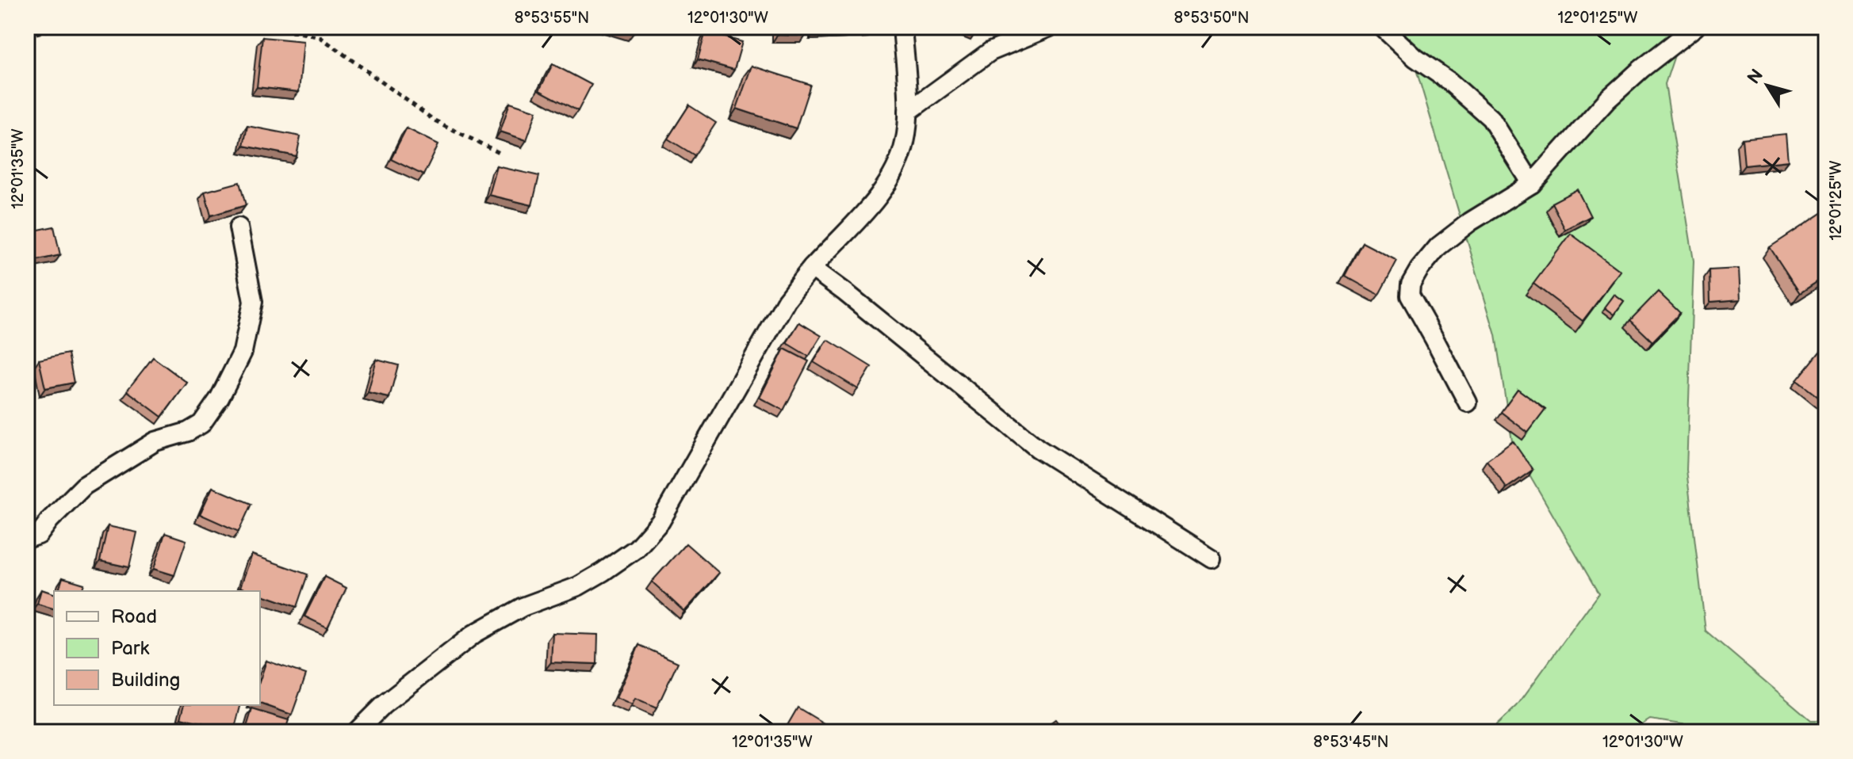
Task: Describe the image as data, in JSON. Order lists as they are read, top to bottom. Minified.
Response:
{"legend":["Road","Park","Building"],"north":"top left","coordinates":["8°53'55\"N","12°01'30\"W","8°53'50\"N","12°01'25\"W","12°01'35\"W","8°53'45\"N"]}
